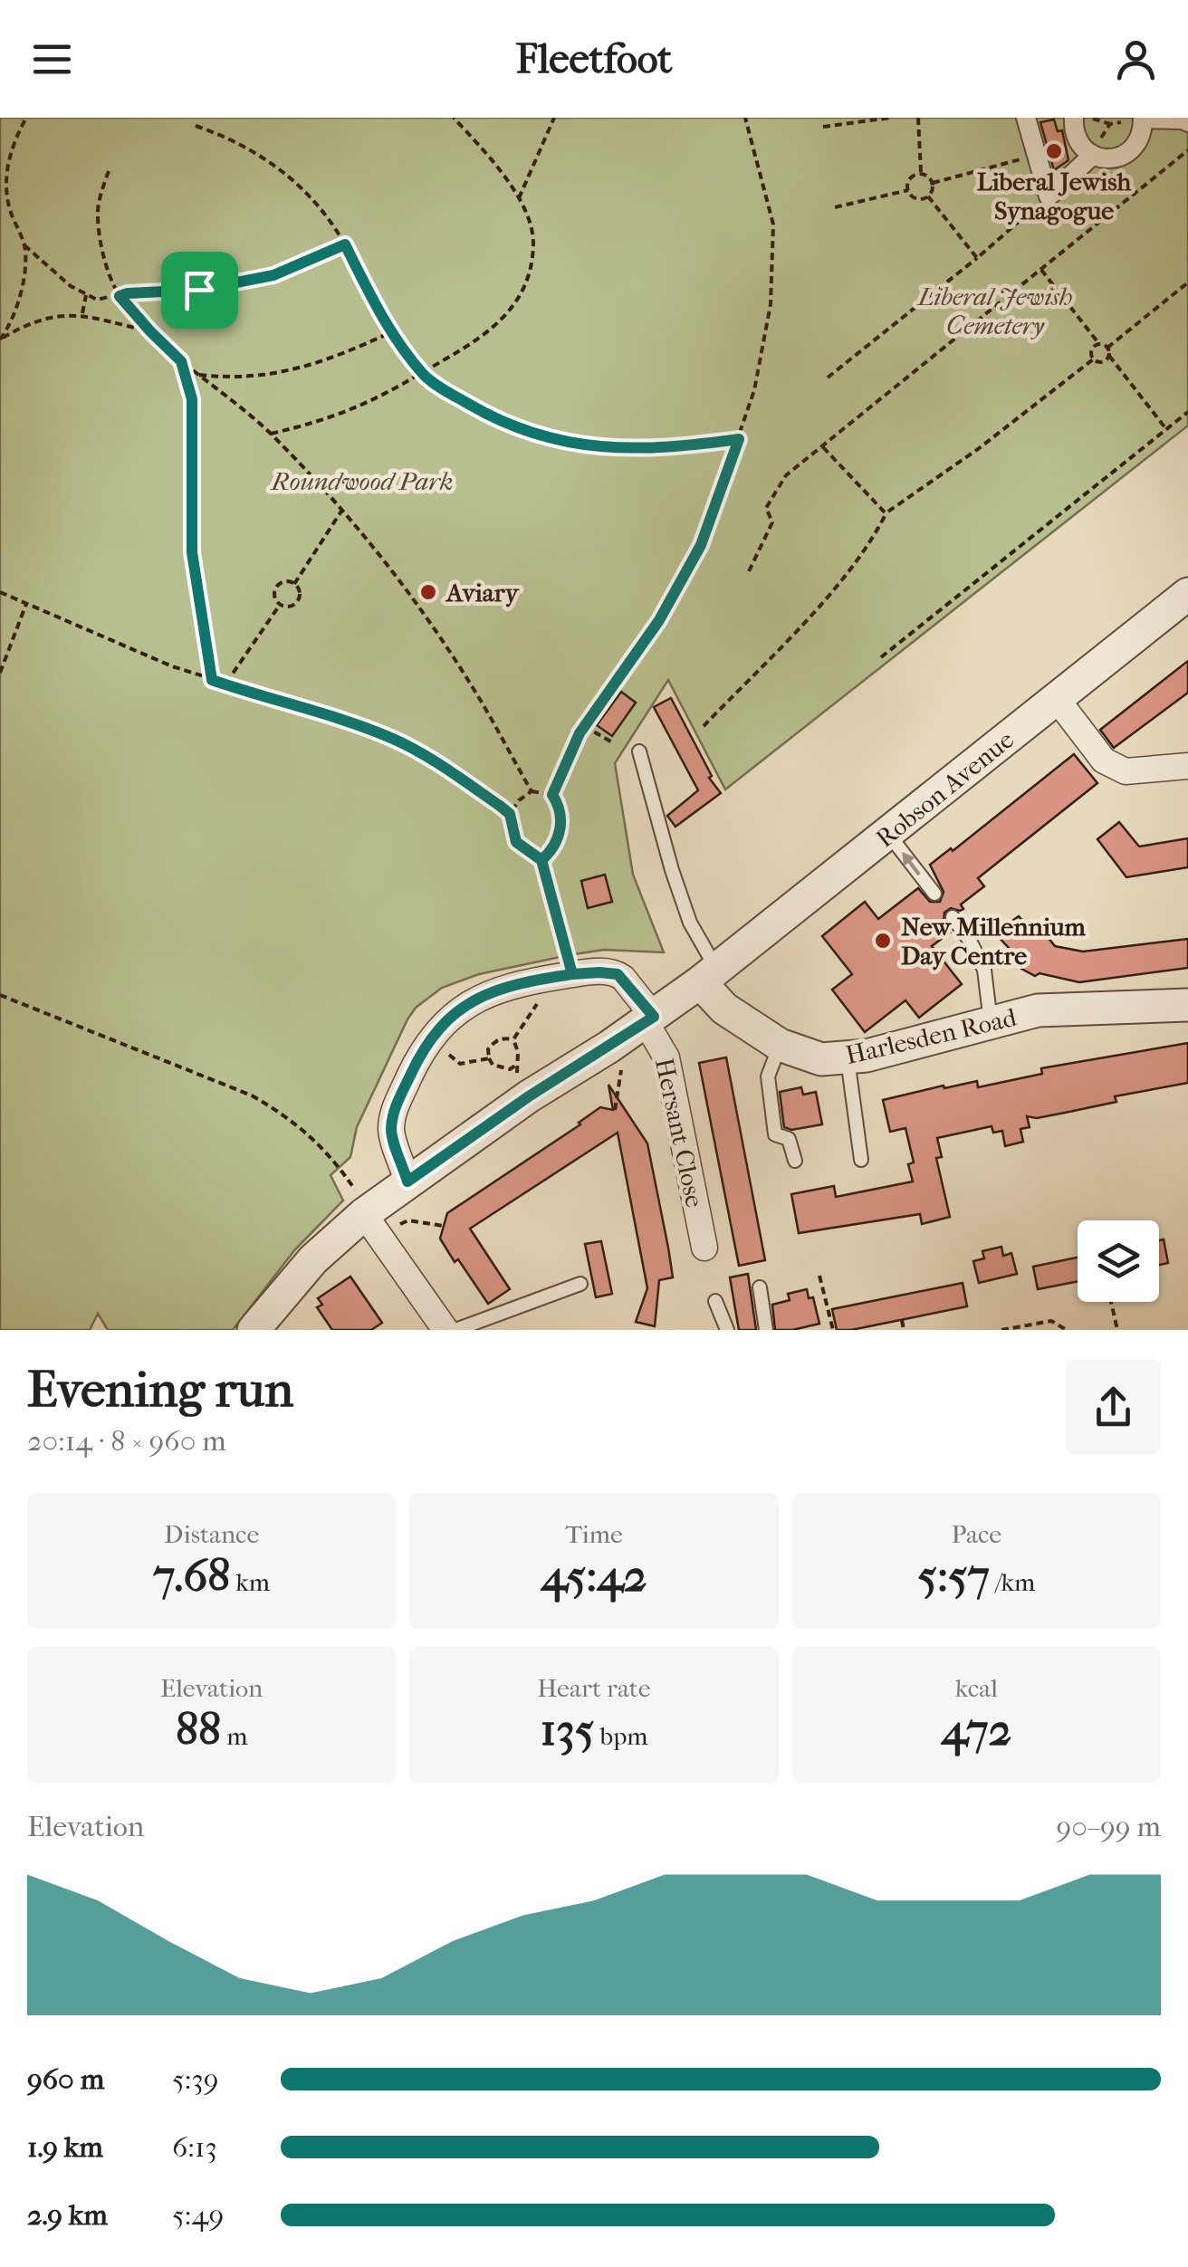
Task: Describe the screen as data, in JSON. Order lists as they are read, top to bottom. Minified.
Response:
{"streets":{"street":["Robson Avenue","Harlesden Road","Hersant Close"]},"crossings":[["Robson Avenue","Harlesden Road"]],"parks":["Liberal Jewish Cemetery","Roundwood Park"],"places":["Liberal Jewish Synagogue","Aviary","New Millennium Day Centre"],"page":{"header":"Fleetfoot","heading":["Evening run","20:14 · 8 × 960 m"],"stats":[["Distance","7.68 km"],["Time","45:42"],["Pace","5:57 /km"],["Elevation","88 m"],["Heart rate","135 bpm"],["kcal","472"]],"chart":["Elevation","90–99 m"],"list":[{"name":"960 m","note":"5:39"},{"name":"1.9 km","note":"6:13"},{"name":"2.9 km","note":"5:49"}]}}
